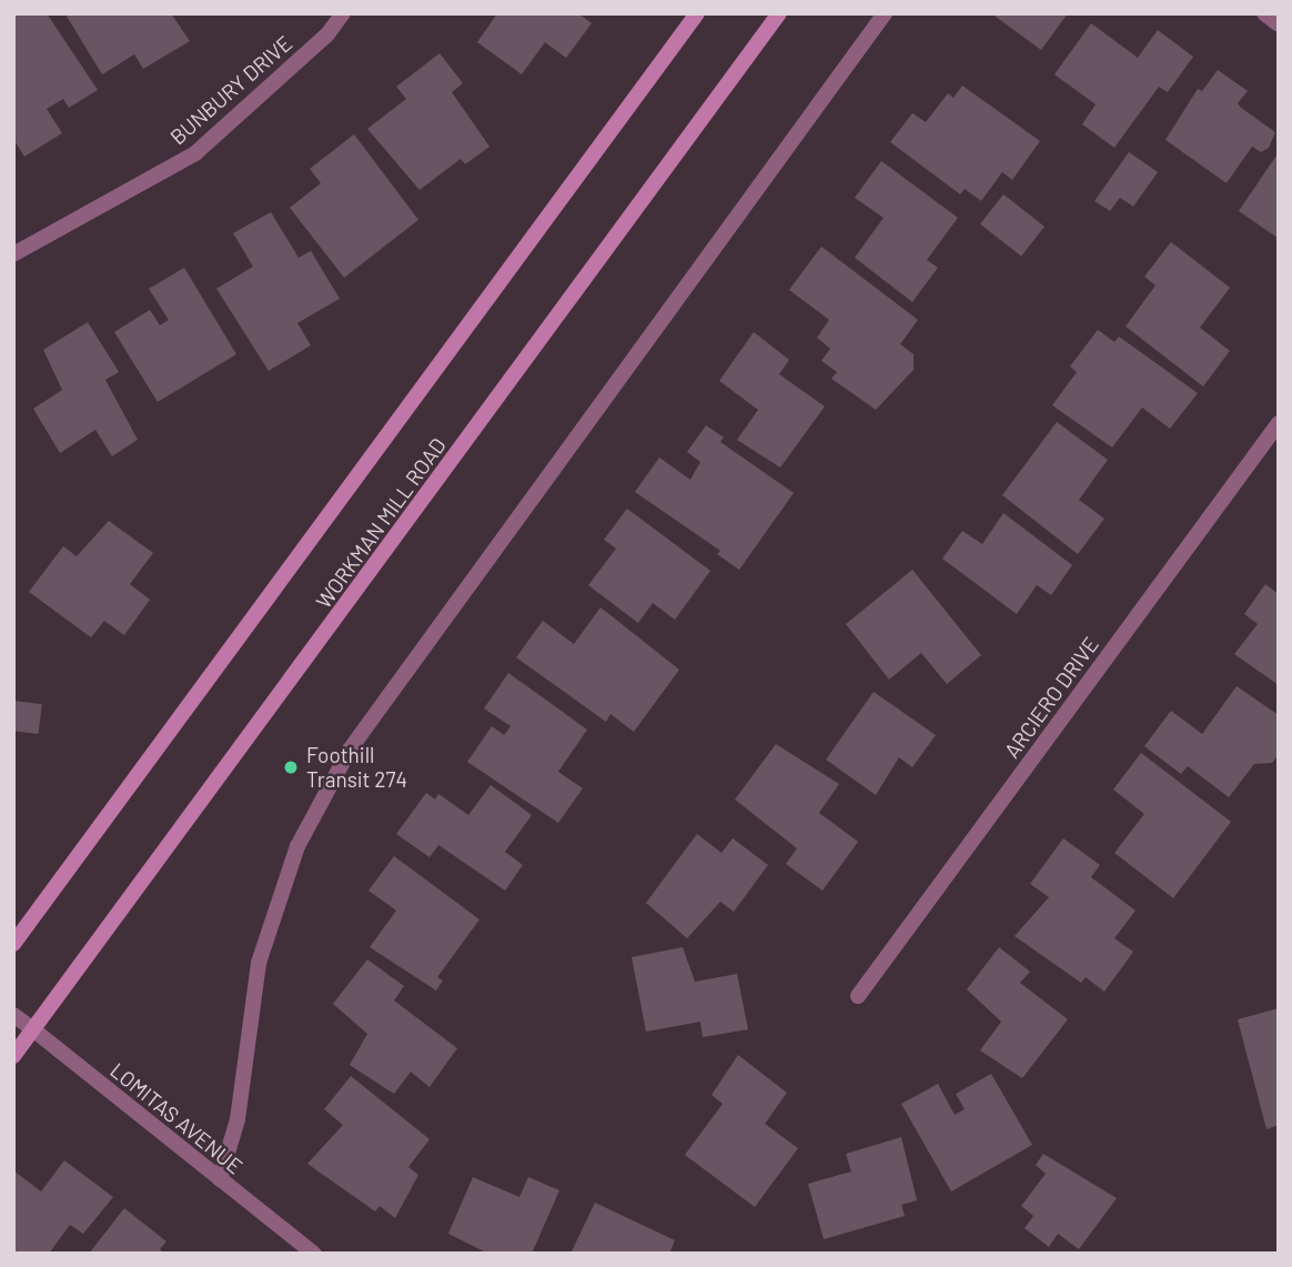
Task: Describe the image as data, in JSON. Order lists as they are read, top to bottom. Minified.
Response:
{"streets":{"main road":["WORKMAN MILL ROAD"],"street":["BUNBURY DRIVE","ARCIERO DRIVE","LOMITAS AVENUE"]},"crossings":[["WORKMAN MILL ROAD","LOMITAS AVENUE"]],"places":["Foothill Transit 274"]}
